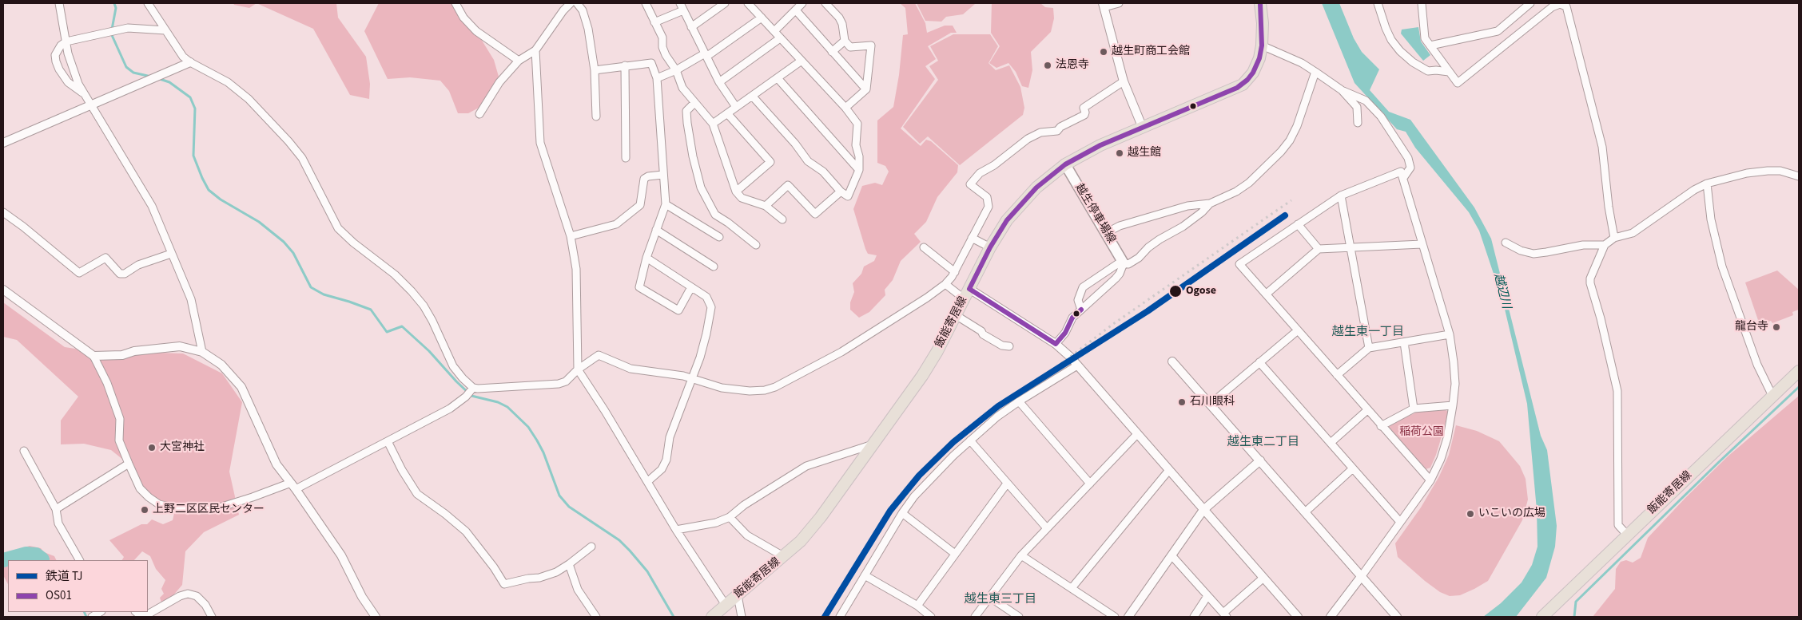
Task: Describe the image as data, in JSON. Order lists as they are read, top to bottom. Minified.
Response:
{"streets":{"main road":["越生停車場線","飯能寄居線"]},"crossings":[["越生停車場線","飯能寄居線"]],"districts":["越生東一丁目","越生東二丁目","越生東三丁目"],"water":["越辺川"],"parks":["稲荷公園"],"places":["越生町商工会館","法恩寺","越生館","Ogose","龍台寺","石川眼科","大宮神社","上野二区区民センター","いこいの広場"],"lines":["transit line OS01","rail line TJ"],"legend":["鉄道 TJ","OS01"]}
